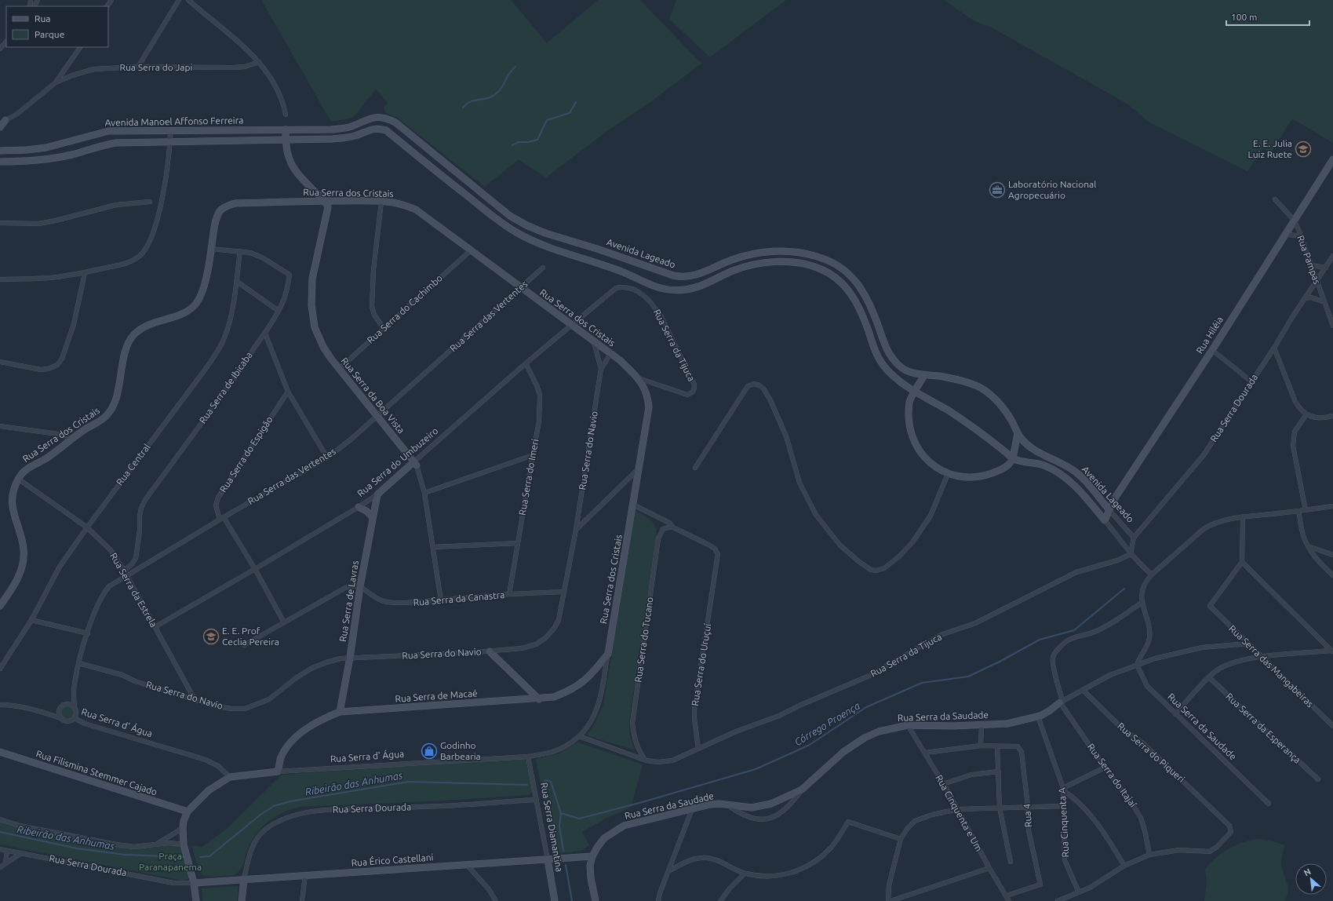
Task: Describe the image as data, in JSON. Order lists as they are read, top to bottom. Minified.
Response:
{"streets":{"street":["Rua Serra do Japi","Avenida Manoel Affonso Ferreira","Rua Serra dos Cristais","Avenida Lageado","Rua Pampas","Rua Serra do Cachimbo","Rua Serra das Vertentes","Rua Hiléia","Rua Serra da Tijuca","Rua Serra de Ibicaba","Rua Serra da Boa Vista","Rua Serra Dourada","Rua Serra do Navio","Rua Serra do Espigão","Rua Serra do Umbuzeiro","Rua Central","Rua Serra do Imeri","Rua Serra da Estrela","Rua Serra da Canastra","Rua Serra de Lavras","Rua Serra do Tucano","Rua Serra do Uruçuí","Rua Serra das Mangabeiras","Rua Serra de Macaé","Rua Serra da Saudade","Rua Serra d' Água","Rua Serra da Esperança","Rua Serra do Piqueri","Rua Filismina Stemmer Cajado","Rua Serra do Itajaí","Rua Cinquenta e Um","Rua 4","Rua Cinquenta A","Rua Serra Diamantina","Rua Érico Castellani"]},"crossings":[["Avenida Manoel Affonso Ferreira","Avenida Lageado"],["Rua Serra dos Cristais","Rua Serra do Cachimbo"],["Rua Serra dos Cristais","Rua Serra das Vertentes"],["Rua Serra dos Cristais","Rua Serra da Tijuca"],["Rua Serra dos Cristais","Rua Serra de Ibicaba"],["Rua Serra dos Cristais","Rua Serra da Boa Vista"],["Rua Serra dos Cristais","Rua Serra do Navio"],["Rua Serra dos Cristais","Rua Serra do Umbuzeiro"],["Rua Serra dos Cristais","Rua Serra da Estrela"],["Rua Serra dos Cristais","Rua Serra do Uruçuí"],["Rua Serra dos Cristais","Rua Serra de Macaé"],["Rua Serra dos Cristais","Rua Serra d' Água"],["Avenida Lageado","Rua Hiléia"],["Avenida Lageado","Rua Serra da Tijuca"],["Avenida Lageado","Rua Serra Dourada"],["Rua Pampas","Rua Hiléia"],["Rua Pampas","Rua Serra Dourada"],["Rua Serra do Cachimbo","Rua Serra da Boa Vista"],["Rua Serra das Vertentes","Rua Serra da Boa Vista"],["Rua Serra das Vertentes","Rua Serra do Navio"],["Rua Serra das Vertentes","Rua Serra do Espigão"],["Rua Serra das Vertentes","Rua Serra da Estrela"],["Rua Serra das Vertentes","Rua Serra d' Água"],["Rua Serra da Tijuca","Rua Serra do Umbuzeiro"],["Rua Serra da Tijuca","Rua Serra do Uruçuí"],["Rua Serra de Ibicaba","Rua Central"],["Rua Serra de Ibicaba","Rua Serra da Estrela"],["Rua Serra da Boa Vista","Rua Serra do Umbuzeiro"],["Rua Serra da Boa Vista","Rua Serra da Canastra"],["Rua Serra Dourada","Rua Serra Diamantina"],["Rua Serra Dourada","Rua Érico Castellani"],["Rua Serra do Navio","Rua Serra da Estrela"],["Rua Serra do Navio","Rua Serra da Canastra"],["Rua Serra do Navio","Rua Serra de Lavras"],["Rua Serra do Espigão","Rua Serra do Umbuzeiro"],["Rua Serra do Umbuzeiro","Rua Serra do Imeri"],["Rua Serra do Umbuzeiro","Rua Serra da Estrela"],["Rua Serra do Umbuzeiro","Rua Serra de Lavras"],["Rua Central","Rua Serra da Estrela"],["Rua Serra do Imeri","Rua Serra da Canastra"],["Rua Serra da Canastra","Rua Serra de Lavras"],["Rua Serra de Lavras","Rua Serra de Macaé"],["Rua Serra do Tucano","Rua Serra do Uruçuí"],["Rua Serra de Macaé","Rua Serra d' Água"],["Rua Serra da Saudade","Rua Serra do Itajaí"],["Rua Serra da Saudade","Rua Cinquenta e Um"],["Rua Serra da Saudade","Rua Cinquenta A"],["Rua Serra da Saudade","Rua Érico Castellani"],["Rua Serra d' Água","Rua Serra Diamantina"],["Rua Serra do Piqueri","Rua Serra do Itajaí"],["Rua Cinquenta e Um","Rua 4"],["Rua Serra Diamantina","Rua Érico Castellani"]],"water":["Córrego Proença","Ribeirão das Anhumas"],"parks":["Praça Paranapanema"],"places":{"school or university":["E. E. Julia Luiz Ruete","E. E. Prof Ceclia Pereira"],"office":["Laboratório Nacional Agropecuário"],"shop":["Godinho Barbearia"]},"legend":["Rua","Parque"],"scale_bar":"100 m","north":"top left"}
